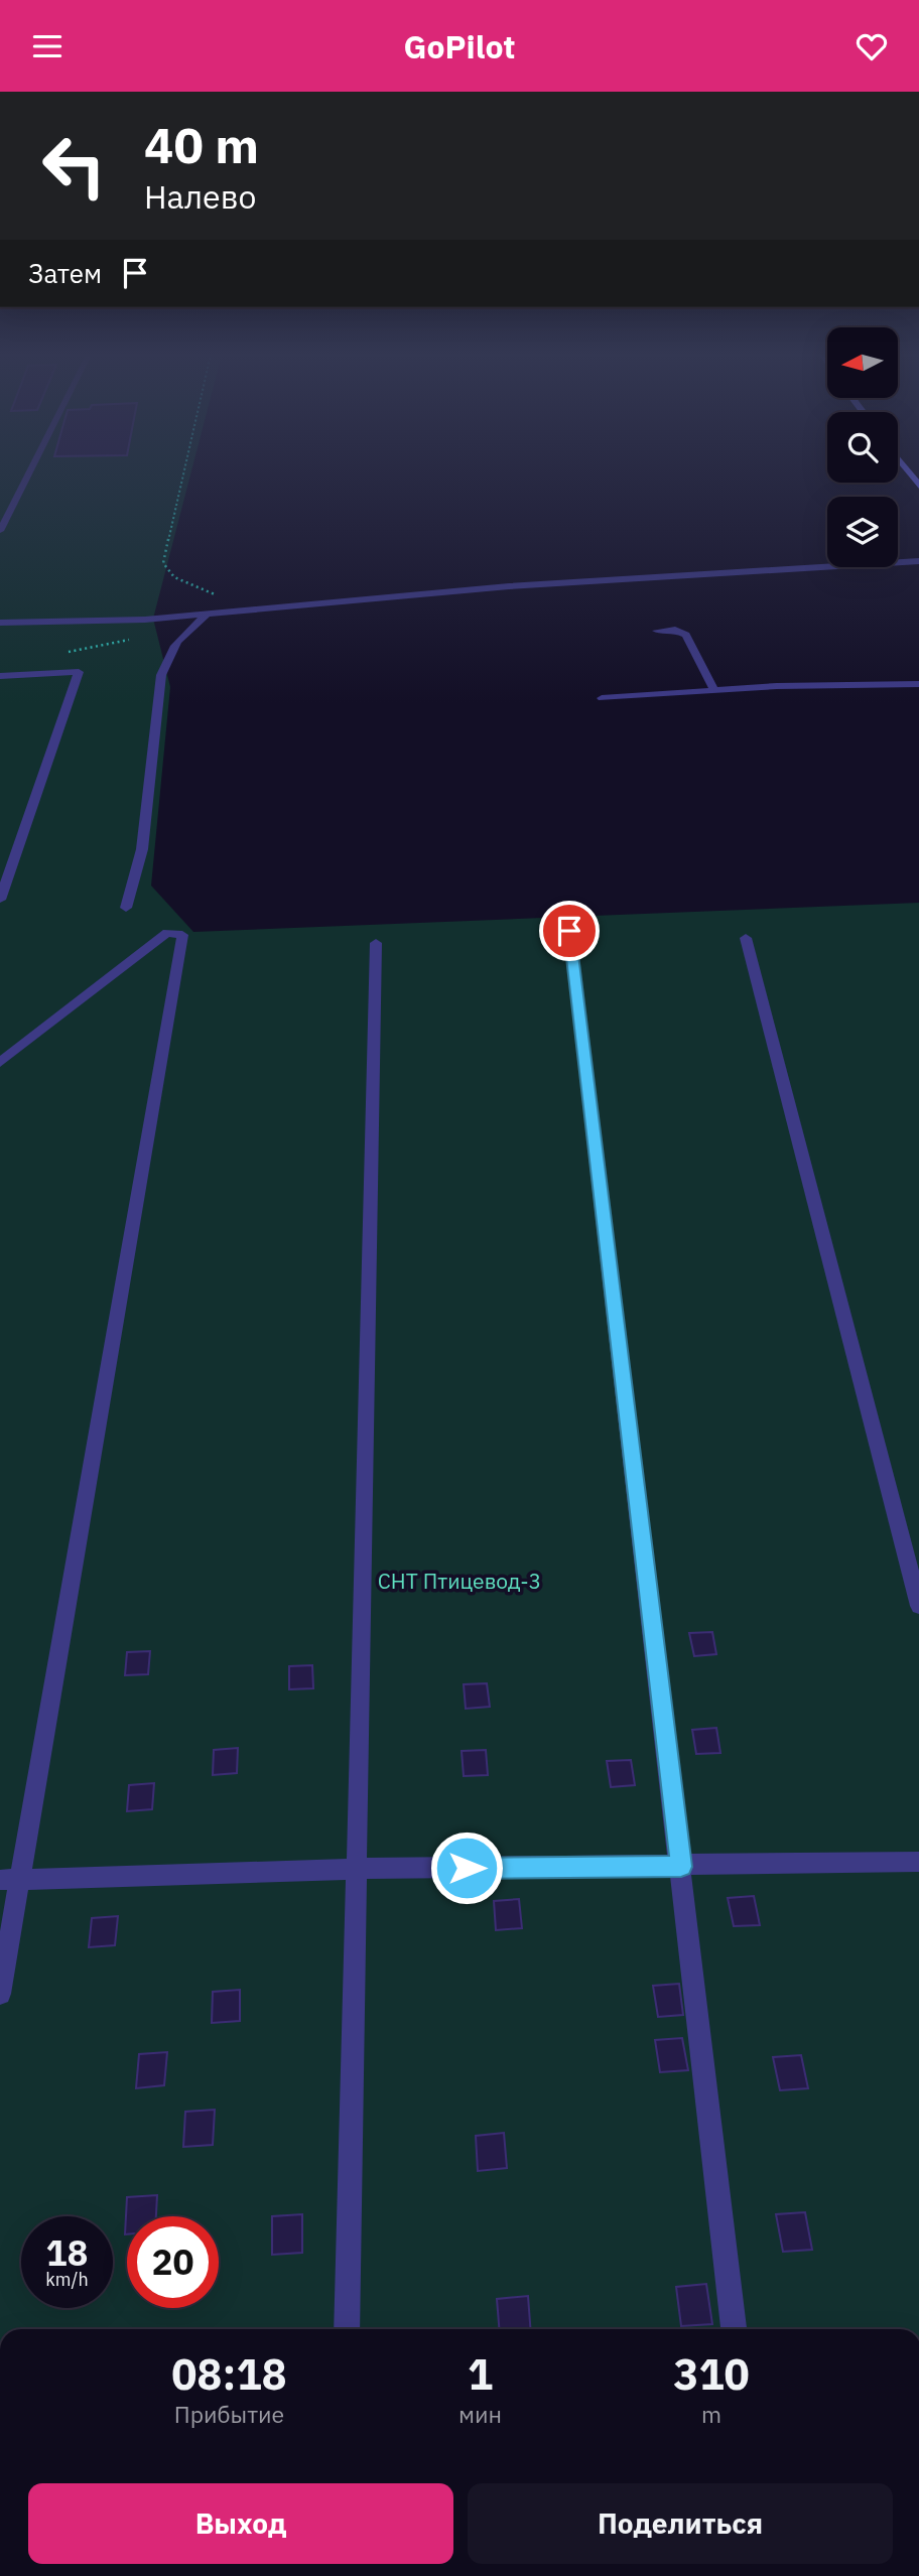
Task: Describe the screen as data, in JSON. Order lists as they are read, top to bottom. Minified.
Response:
{"parks":["СНТ Птицевод-3"],"north":"left","page":{"header":"GoPilot","turn":["40 m","Налево"],"then":"Затем","speed":"18 km/h","limit":"20","eta":["08:18","Прибытие","1","мин","310","m"],"buttons":["Выход","Поделиться"]}}
